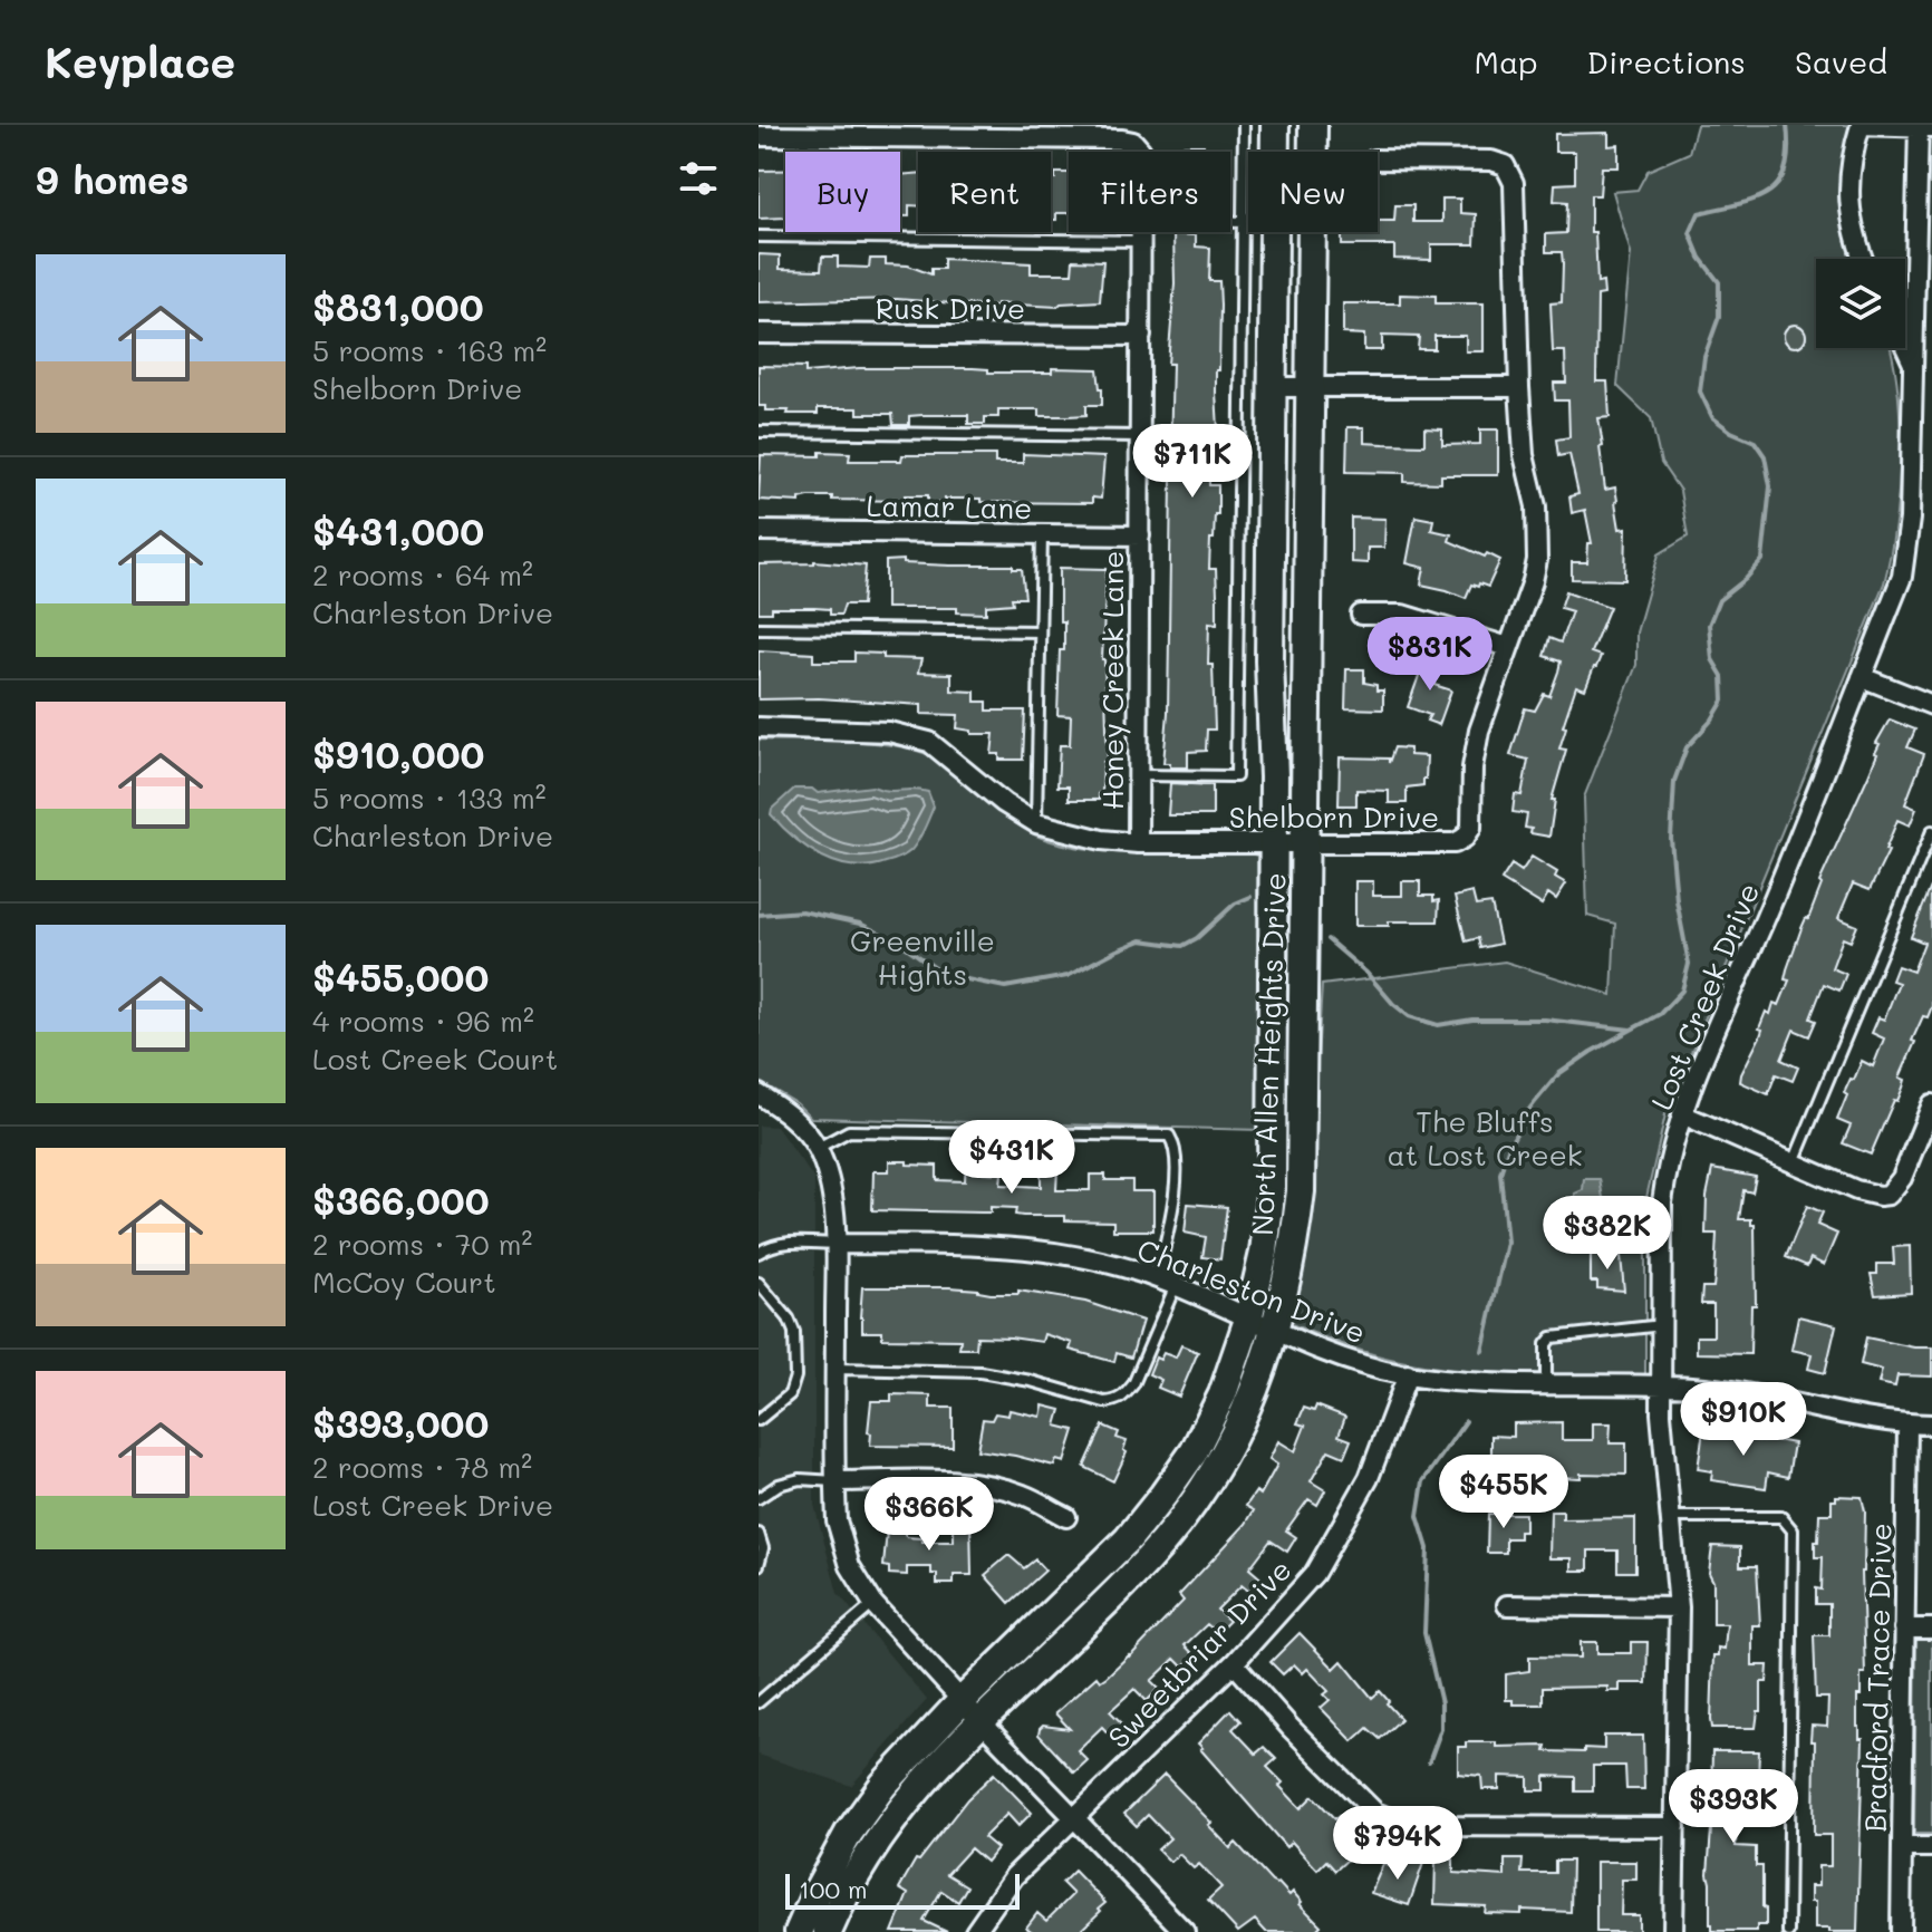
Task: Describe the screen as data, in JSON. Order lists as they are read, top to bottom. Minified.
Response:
{"streets":{"main road":["North Allen Heights Drive"],"street":["Rusk Drive","Lamar Lane","Honey Creek Lane","Shelborn Drive","Lost Creek Drive","Charleston Drive","Sweetbriar Drive","Bradford Trace Drive"]},"crossings":[["Rusk Drive","Honey Creek Lane"],["Lamar Lane","Honey Creek Lane"],["Honey Creek Lane","Shelborn Drive"],["Shelborn Drive","North Allen Heights Drive"],["Lost Creek Drive","Charleston Drive"],["North Allen Heights Drive","Charleston Drive"],["Charleston Drive","Sweetbriar Drive"],["Charleston Drive","Bradford Trace Drive"]],"parks":["Greenville Hights","The Bluffs at Lost Creek"],"scale_bar":"100 m","page":{"header":"Keyplace","nav":["Map","Directions","Saved"],"heading":"9 homes","chip":["Buy","Rent","Filters","New"],"list":[{"name":"$831,000","note":"5 rooms · 163 m² · Shelborn Drive"},{"name":"$431,000","note":"2 rooms · 64 m² · Charleston Drive"},{"name":"$910,000","note":"5 rooms · 133 m² · Charleston Drive"},{"name":"$455,000","note":"4 rooms · 96 m² · Lost Creek Court"},{"name":"$366,000","note":"2 rooms · 70 m² · McCoy Court"},{"name":"$393,000","note":"2 rooms · 78 m² · Lost Creek Drive"}],"price":["$711K","$831K","$431K","$382K","$910K","$455K","$366K","$393K","$794K"],"scale":"100 m"}}
